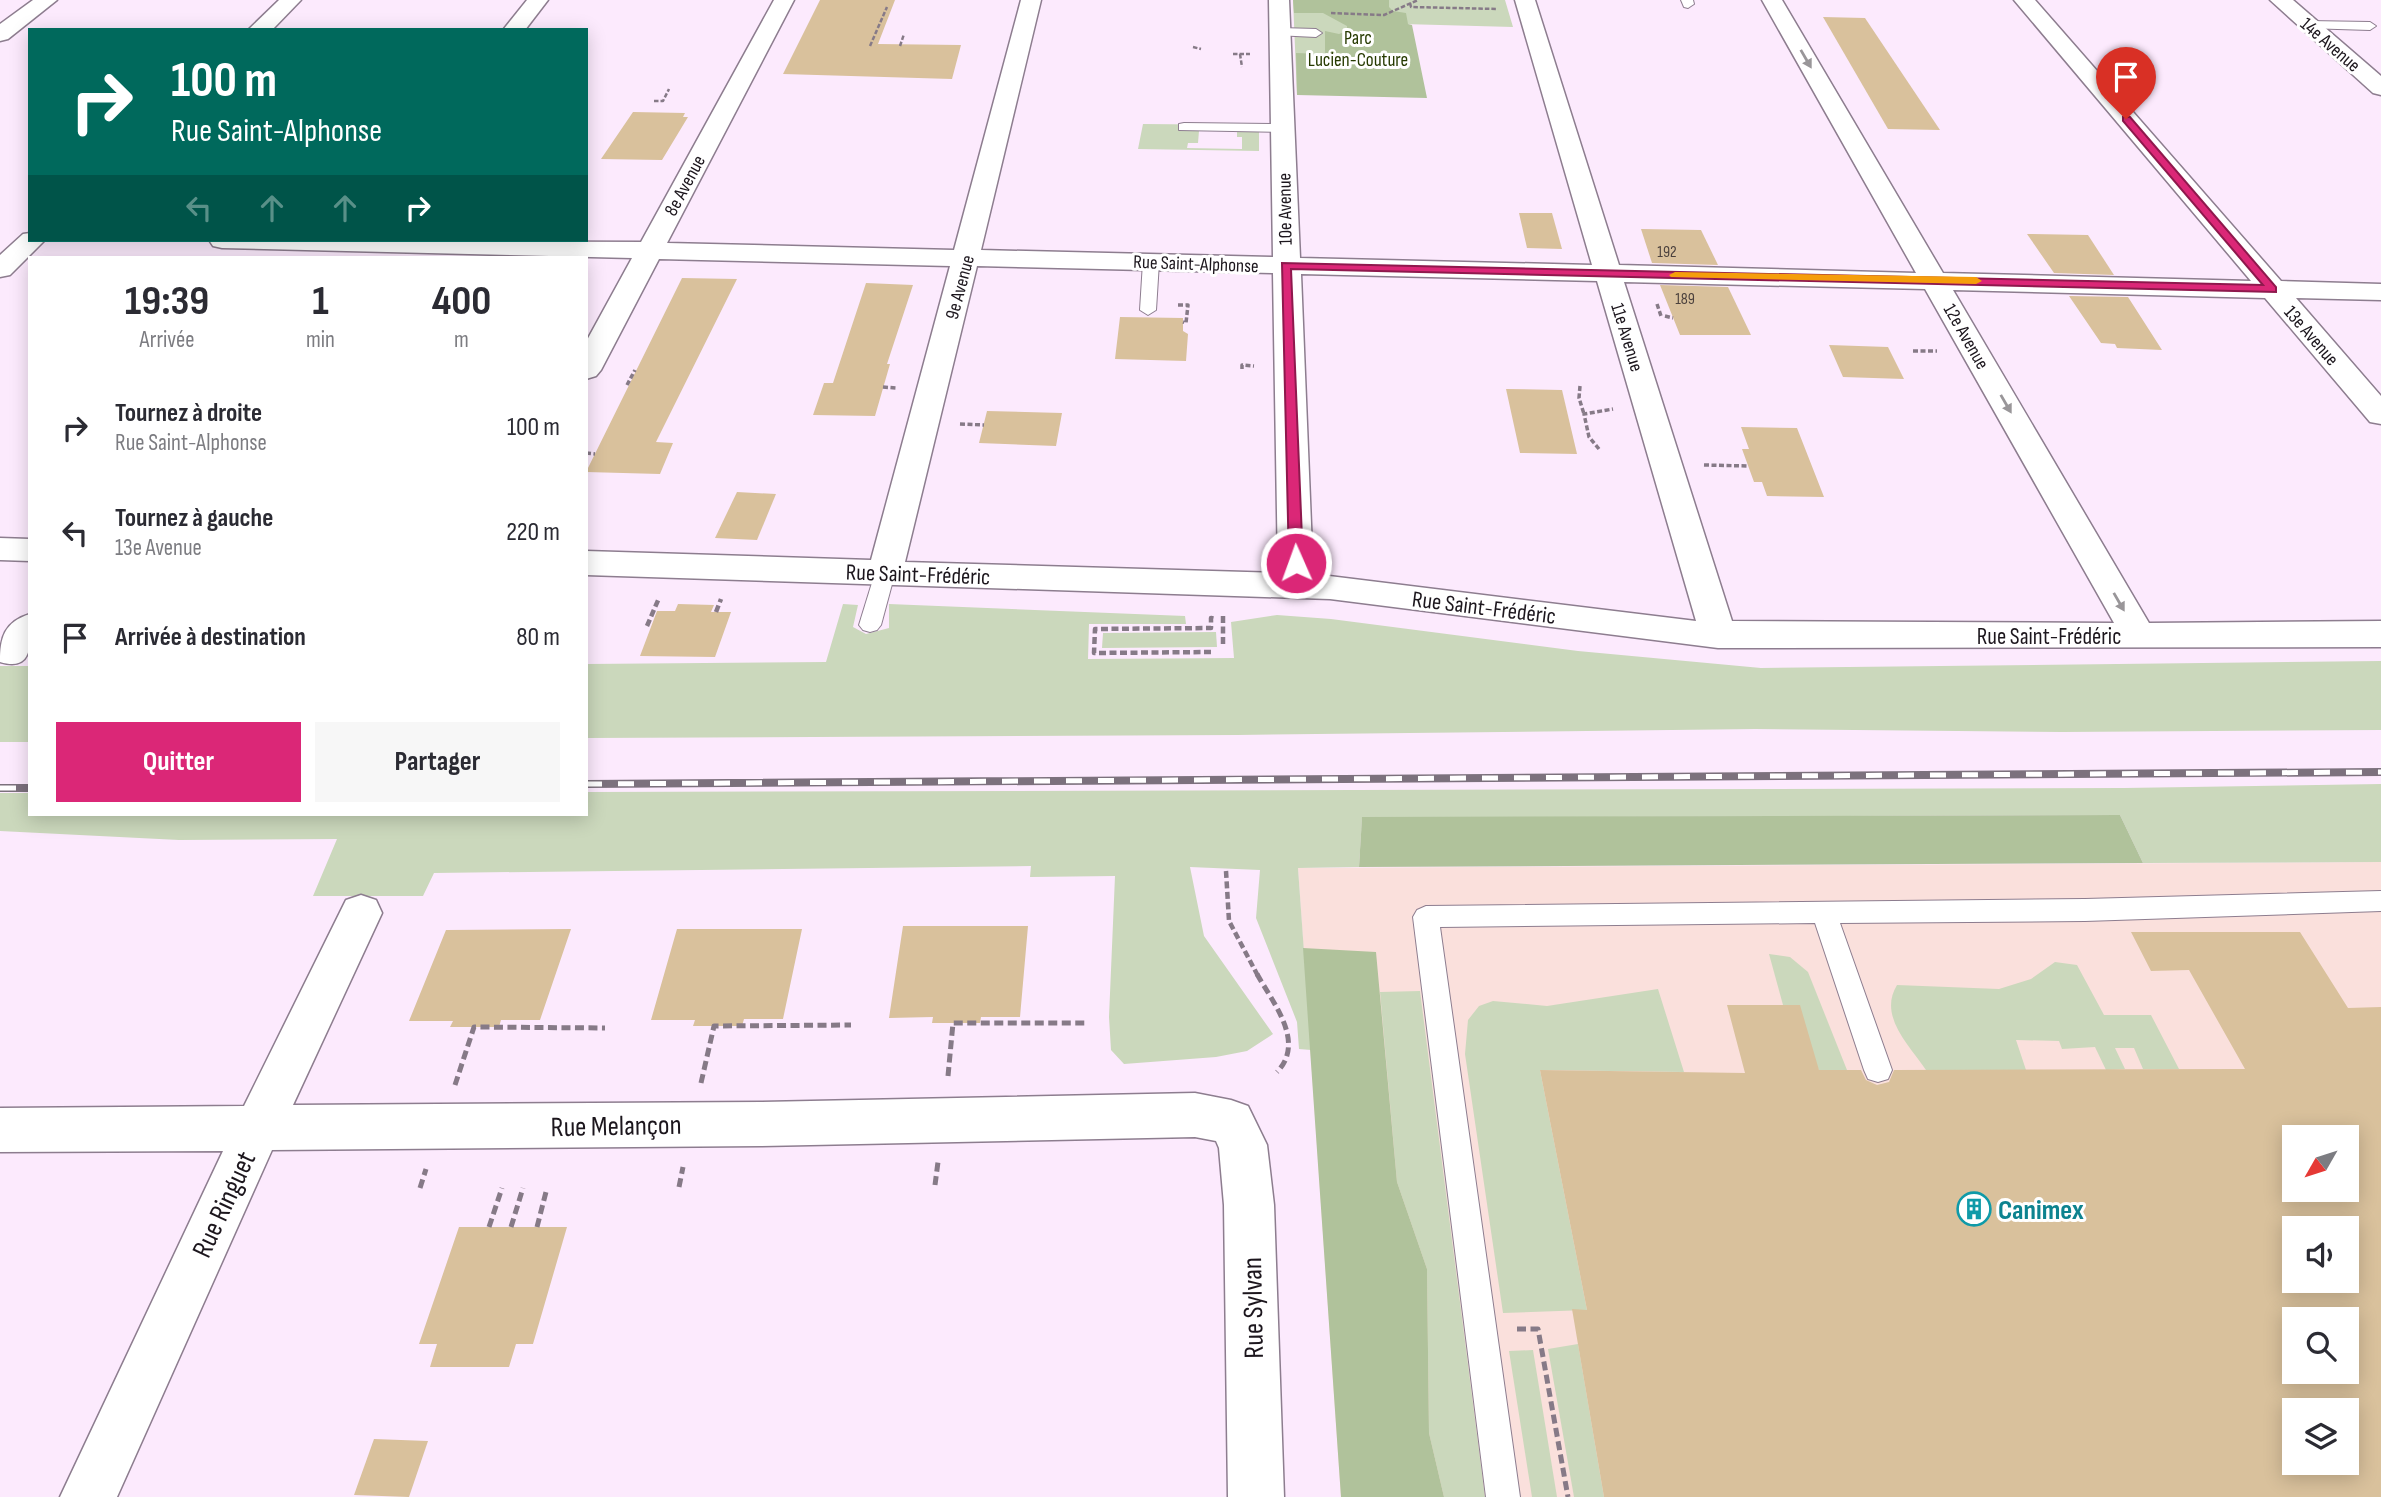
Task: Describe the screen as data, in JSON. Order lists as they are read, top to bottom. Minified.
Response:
{"streets":{"street":["14e Avenue","8e Avenue","10e Avenue","Rue Saint-Alphonse","9e Avenue","13e Avenue","12e Avenue","11e Avenue","Rue Saint-Frédéric","Rue Melançon","Rue Ringuet","Rue Sylvan"]},"crossings":[["8e Avenue","Rue Saint-Alphonse"],["10e Avenue","Rue Saint-Alphonse"],["10e Avenue","Rue Saint-Frédéric"],["Rue Saint-Alphonse","9e Avenue"],["Rue Saint-Alphonse","13e Avenue"],["Rue Saint-Alphonse","12e Avenue"],["Rue Saint-Alphonse","11e Avenue"],["9e Avenue","Rue Saint-Frédéric"],["12e Avenue","Rue Saint-Frédéric"],["11e Avenue","Rue Saint-Frédéric"],["Rue Melançon","Rue Ringuet"],["Rue Melançon","Rue Sylvan"]],"one_way":["12e Avenue"],"parks":["Parc Lucien-Couture"],"places":{"building":["Canimex"]},"house_numbers":["192","189"],"north":"bottom left","page":{"turn":["100 m","Rue Saint-Alphonse"],"eta":["19:39","Arrivée","1","min","400","m"],"list":[{"name":"Tournez à droite","note":"Rue Saint-Alphonse","value":"100 m"},{"name":"Tournez à gauche","note":"13e Avenue","value":"220 m"},{"name":"Arrivée à destination","value":"80 m"}],"buttons":["Quitter","Partager"]}}
